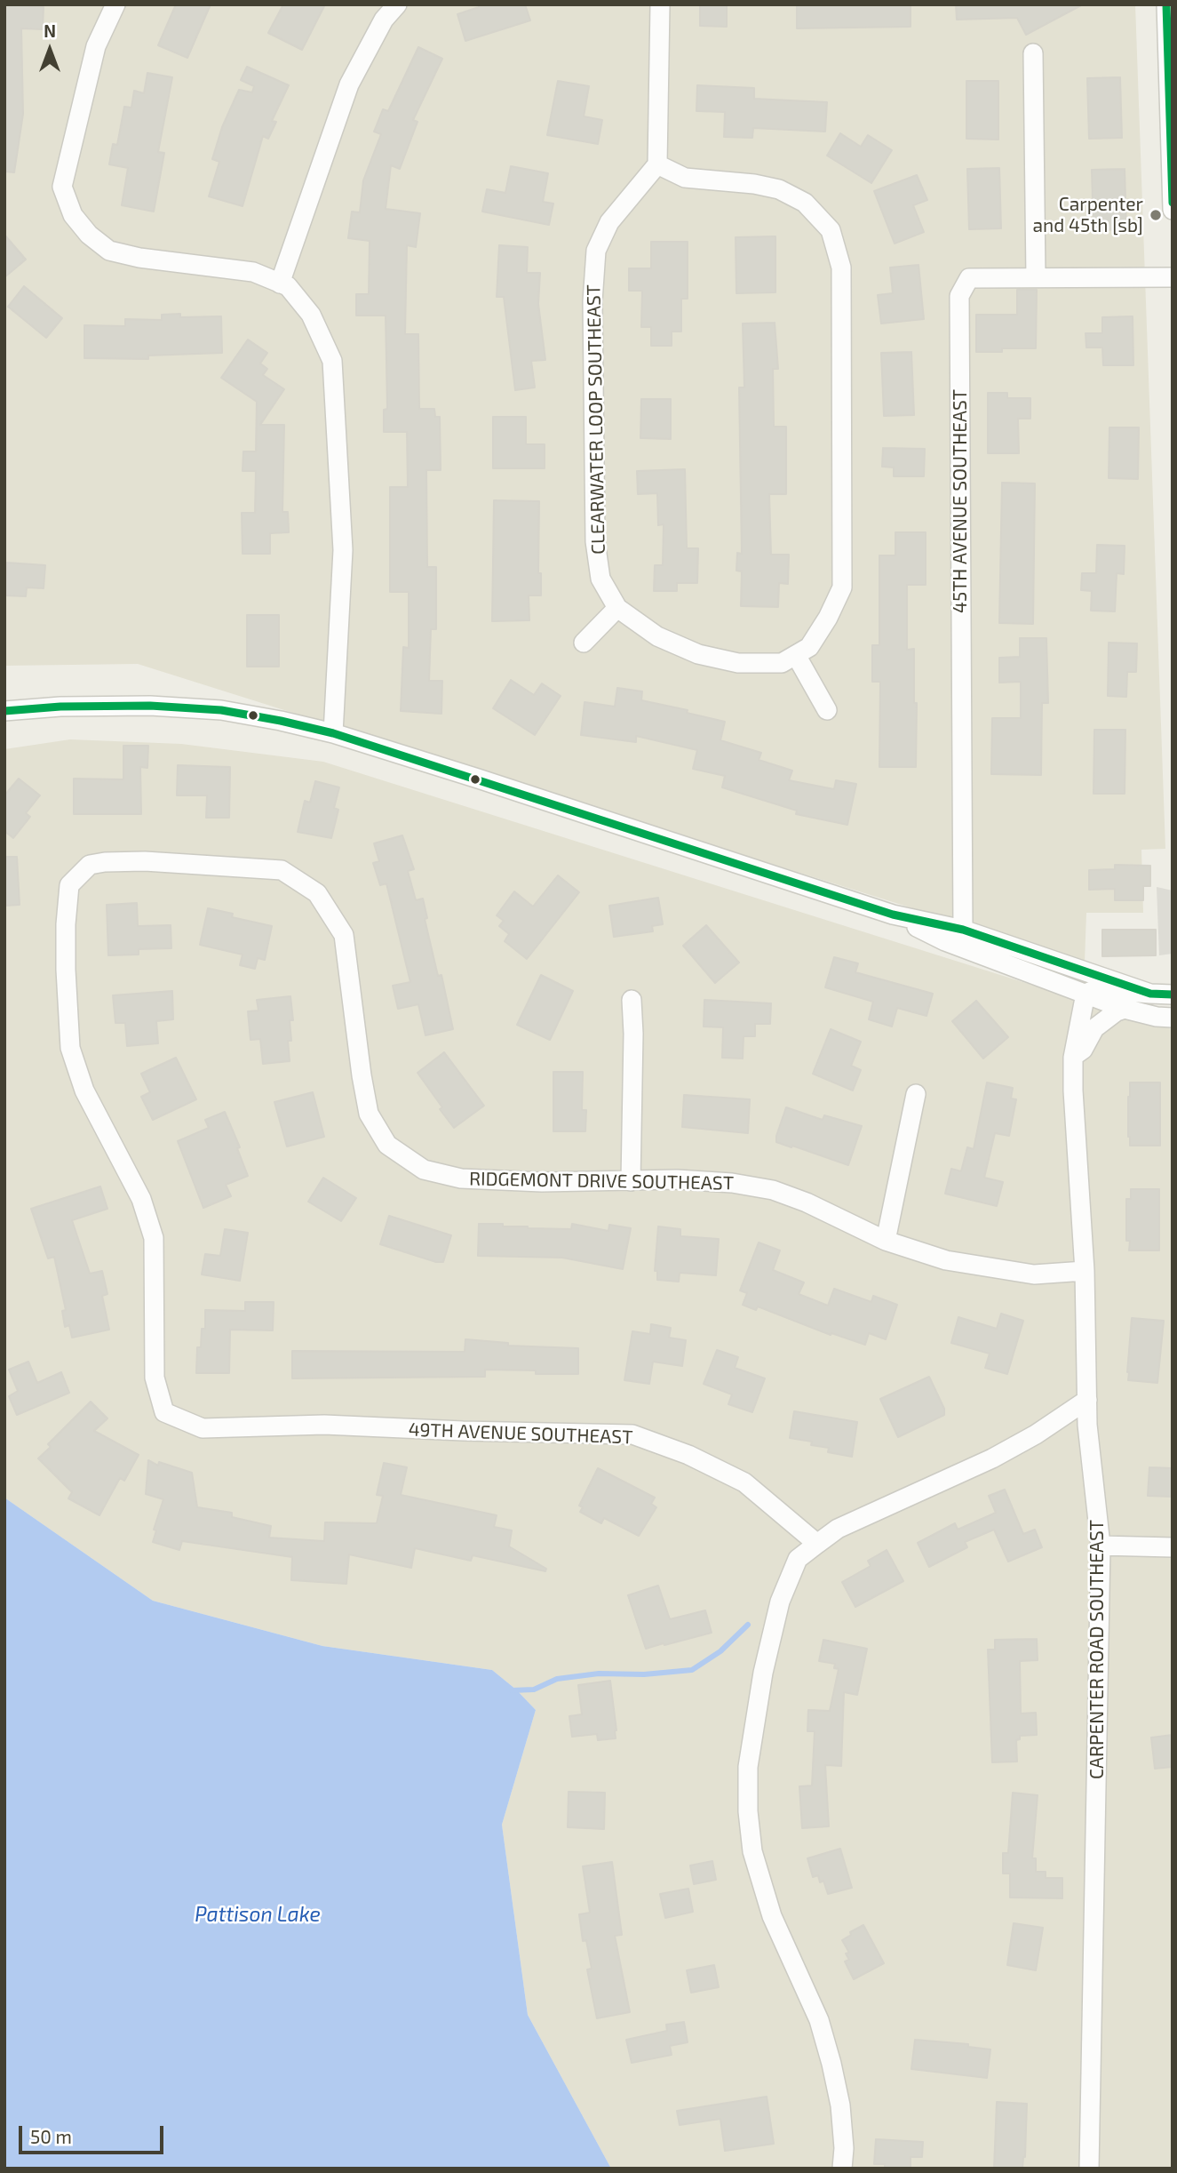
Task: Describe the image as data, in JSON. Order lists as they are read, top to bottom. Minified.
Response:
{"streets":{"street":["CLEARWATER LOOP SOUTHEAST","45TH AVENUE SOUTHEAST","RIDGEMONT DRIVE SOUTHEAST","49TH AVENUE SOUTHEAST","CARPENTER ROAD SOUTHEAST"]},"crossings":[["RIDGEMONT DRIVE SOUTHEAST","49TH AVENUE SOUTHEAST"],["RIDGEMONT DRIVE SOUTHEAST","CARPENTER ROAD SOUTHEAST"]],"water":["Pattison Lake"],"places":["Carpenter and 45th [sb]"],"scale_bar":"50 m","north":"top"}
